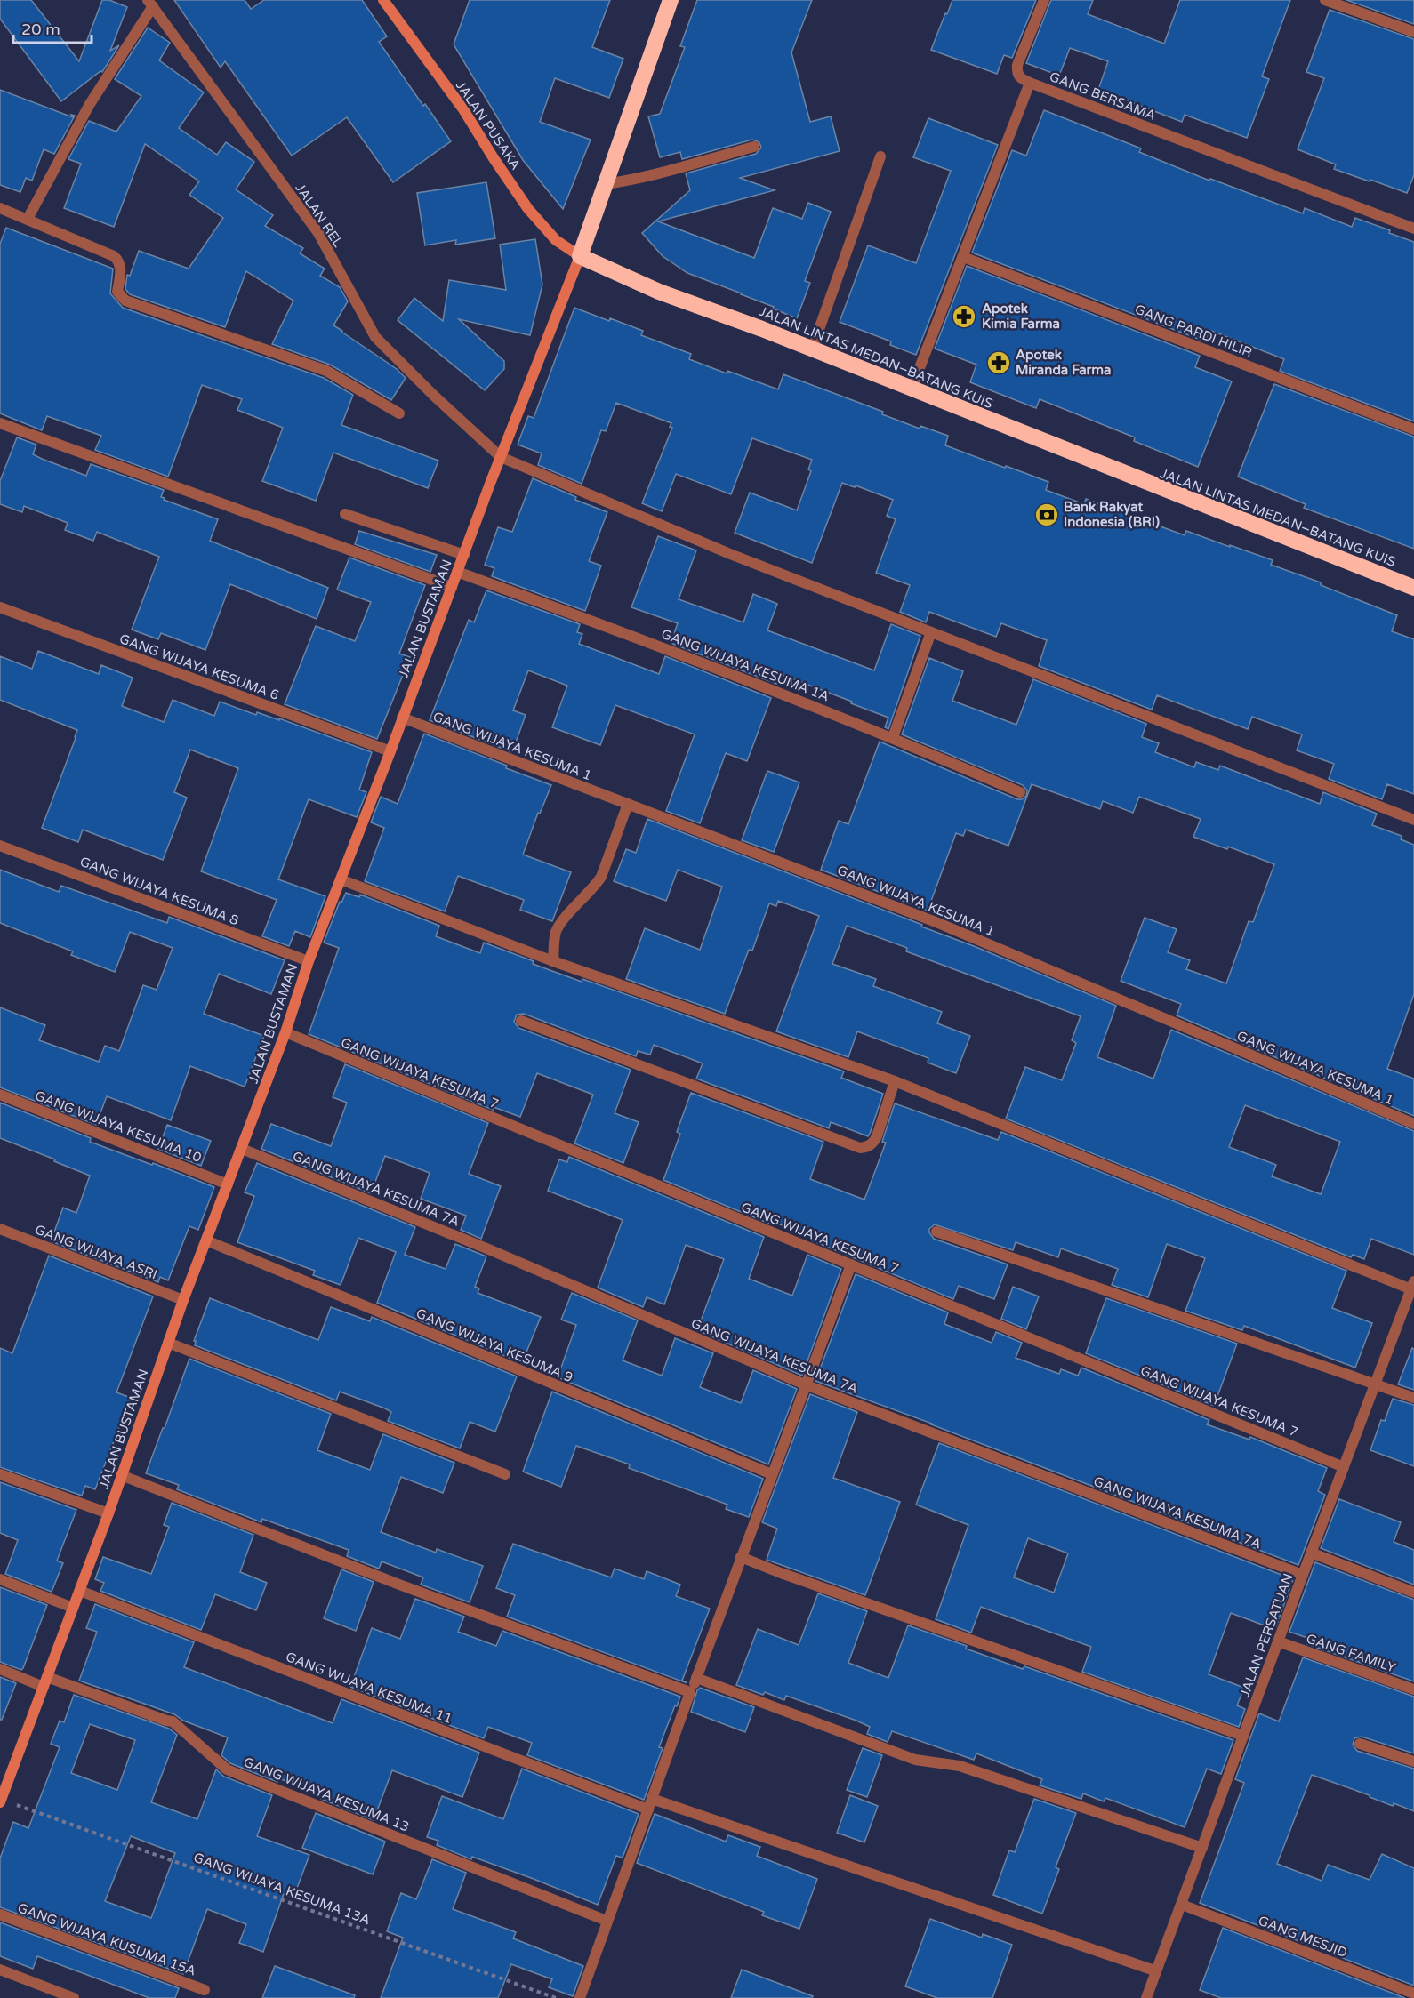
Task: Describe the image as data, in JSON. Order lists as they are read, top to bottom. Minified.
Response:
{"streets":{"highway":["JALAN LINTAS MEDAN–BATANG KUIS"],"main road":["JALAN PUSAKA","JALAN BUSTAMAN"],"street":["GANG BERSAMA","JALAN REL","GANG PARDI HILIR","GANG WIJAYA KESUMA 1A","GANG WIJAYA KESUMA 6","GANG WIJAYA KESUMA 1","GANG WIJAYA KESUMA 8","GANG WIJAYA KESUMA 7","GANG WIJAYA KESUMA 10","GANG WIJAYA KESUMA 7A","GANG WIJAYA ASRI","GANG WIJAYA KESUMA 9","JALAN PERSATUAN","GANG FAMILY","GANG WIJAYA KESUMA 11","GANG WIJAYA KESUMA 13","GANG MESJID","GANG WIJAYA KUSUMA 15A"],"path":["GANG WIJAYA KESUMA 13A"]},"crossings":[["GANG BERSAMA","GANG PARDI HILIR"],["GANG BERSAMA","JALAN LINTAS MEDAN–BATANG KUIS"],["JALAN PUSAKA","JALAN LINTAS MEDAN–BATANG KUIS"],["JALAN PUSAKA","JALAN BUSTAMAN"],["JALAN REL","JALAN BUSTAMAN"],["JALAN LINTAS MEDAN–BATANG KUIS","JALAN BUSTAMAN"],["JALAN BUSTAMAN","GANG WIJAYA KESUMA 1A"],["JALAN BUSTAMAN","GANG WIJAYA KESUMA 6"],["JALAN BUSTAMAN","GANG WIJAYA KESUMA 1"],["JALAN BUSTAMAN","GANG WIJAYA KESUMA 8"],["JALAN BUSTAMAN","GANG WIJAYA KESUMA 7"],["JALAN BUSTAMAN","GANG WIJAYA KESUMA 10"],["JALAN BUSTAMAN","GANG WIJAYA KESUMA 7A"],["JALAN BUSTAMAN","GANG WIJAYA ASRI"],["JALAN BUSTAMAN","GANG WIJAYA KESUMA 9"],["JALAN BUSTAMAN","GANG WIJAYA KESUMA 11"],["JALAN BUSTAMAN","GANG WIJAYA KESUMA 13"],["JALAN BUSTAMAN","GANG WIJAYA KESUMA 13A"],["GANG WIJAYA KESUMA 7","JALAN PERSATUAN"],["GANG WIJAYA KESUMA 7A","JALAN PERSATUAN"],["JALAN PERSATUAN","GANG FAMILY"],["JALAN PERSATUAN","GANG WIJAYA KESUMA 11"],["JALAN PERSATUAN","GANG MESJID"]],"places":{"pharmacy":["Apotek Kimia Farma","Apotek Miranda Farma"],"bank":["Bank Rakyat Indonesia (BRI)"]},"scale_bar":"20 m"}
